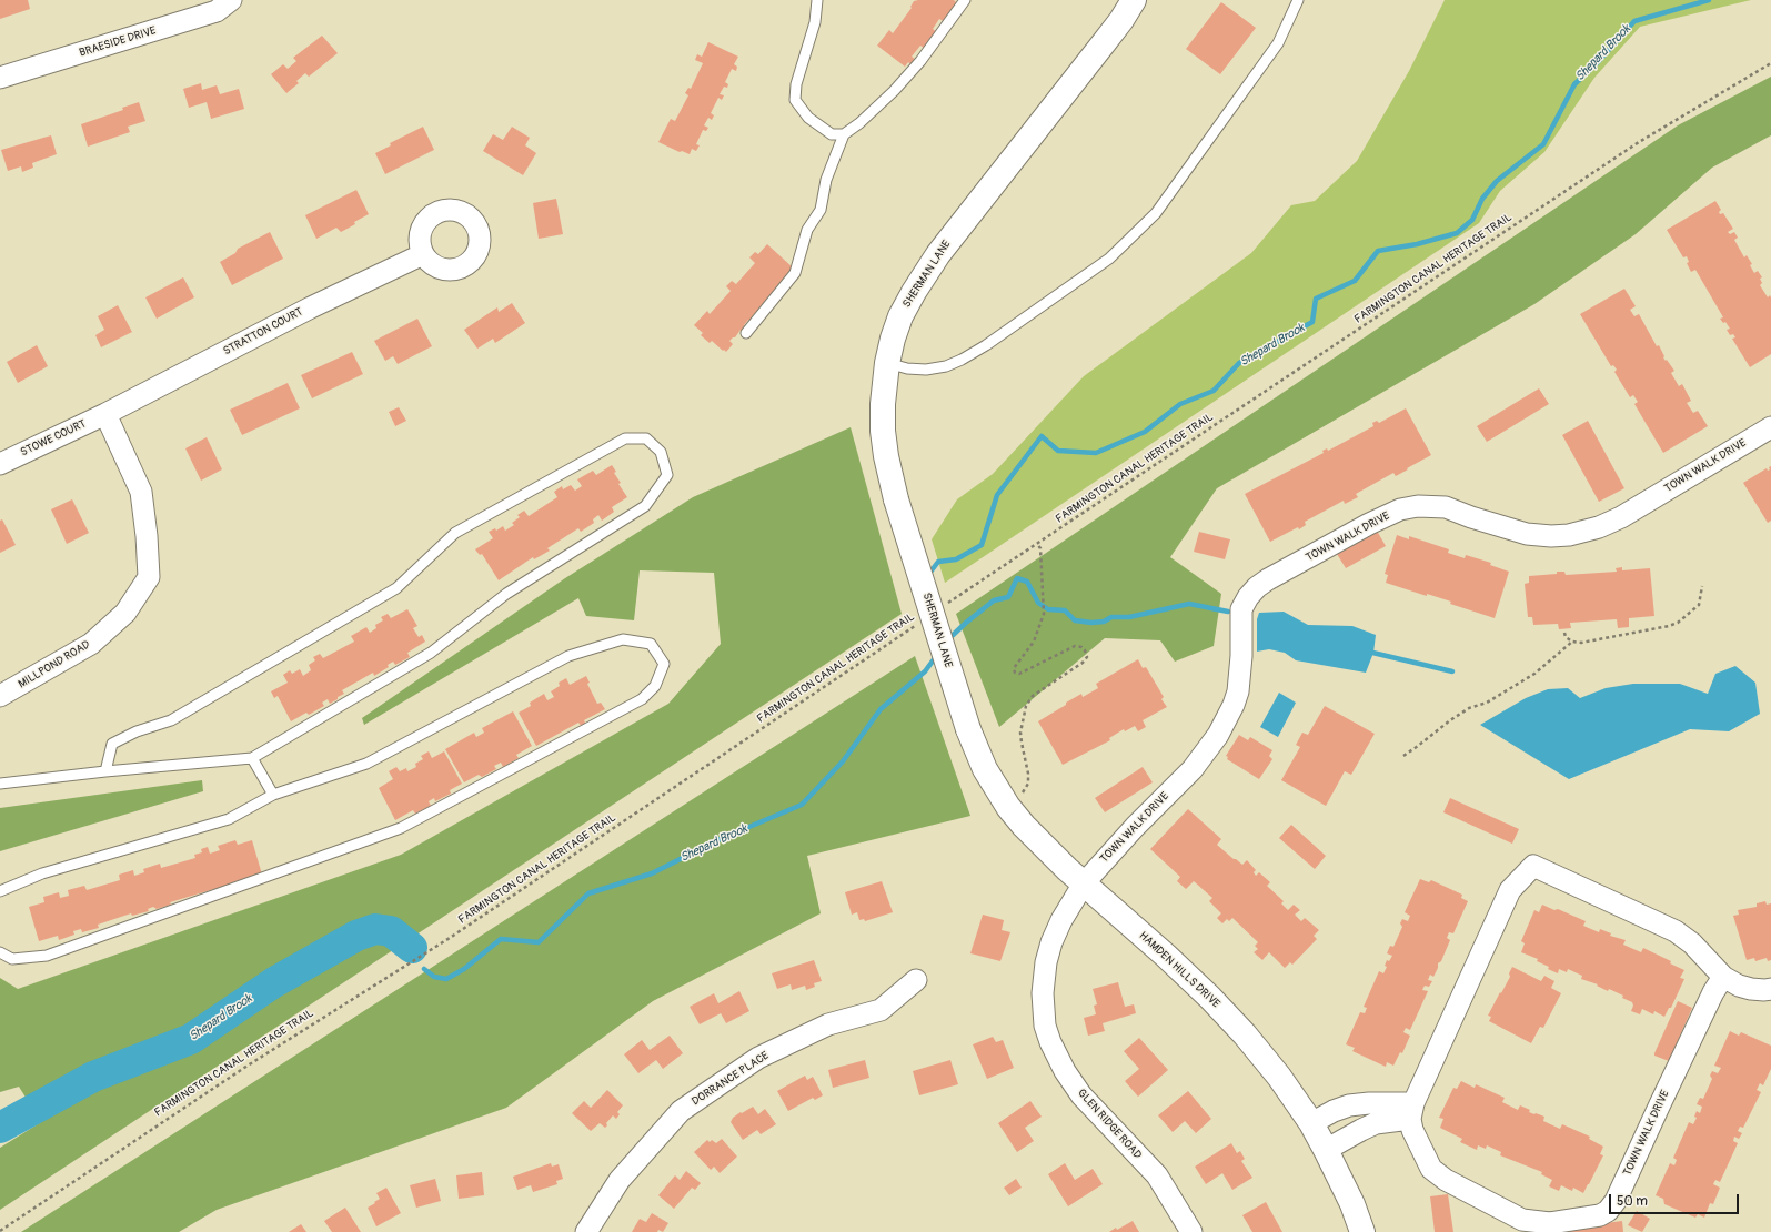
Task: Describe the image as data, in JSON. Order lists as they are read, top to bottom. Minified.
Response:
{"streets":{"street":["BRAESIDE DRIVE","SHERMAN LANE","STRATTON COURT","STOWE COURT","TOWN WALK DRIVE","MILLPOND ROAD","HAMDEN HILLS DRIVE","DORRANCE PLACE","GLEN RIDGE ROAD"],"path":["FARMINGTON CANAL HERITAGE TRAIL"]},"crossings":[["SHERMAN LANE","HAMDEN HILLS DRIVE"],["STRATTON COURT","STOWE COURT"],["STRATTON COURT","MILLPOND ROAD"],["STOWE COURT","MILLPOND ROAD"],["TOWN WALK DRIVE","HAMDEN HILLS DRIVE"],["TOWN WALK DRIVE","GLEN RIDGE ROAD"],["HAMDEN HILLS DRIVE","GLEN RIDGE ROAD"]],"water":["Shepard Brook"],"scale_bar":"50 m"}
